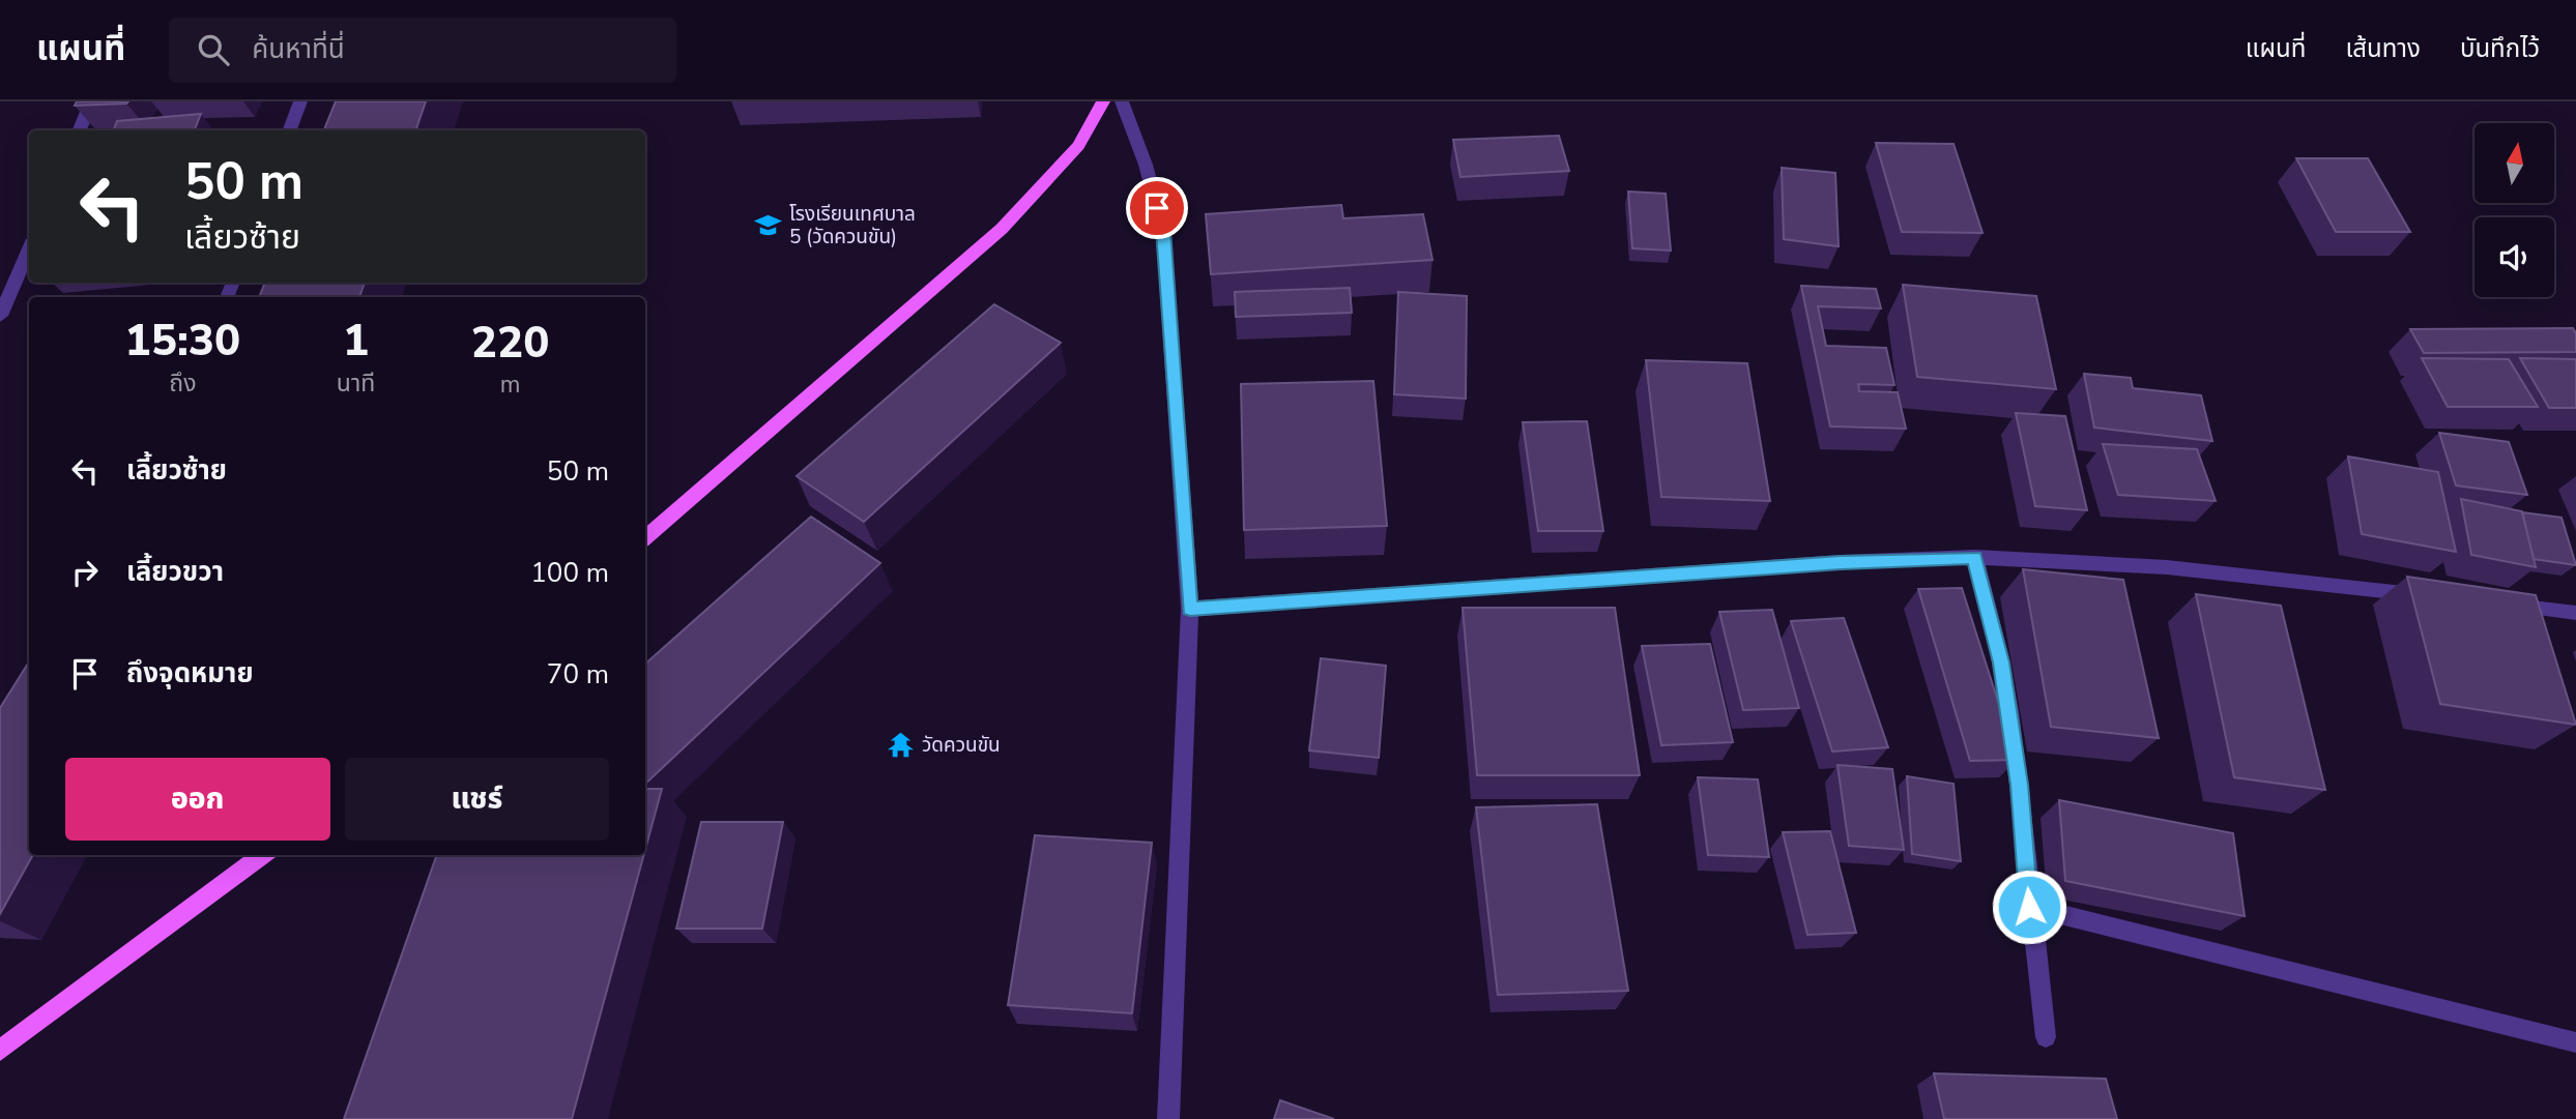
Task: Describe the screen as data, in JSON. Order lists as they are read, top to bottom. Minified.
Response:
{"places":{"school or university":["โรงเรียนเทศบาล 5 (วัดควนขัน)"],"temple":["วัดควนขัน"]},"north":"top","page":{"header":"แผนที่","search":"ค้นหาที่นี่","nav":["แผนที่","เส้นทาง","บันทึกไว้"],"turn":["50 m","เลี้ยวซ้าย"],"eta":["15:30","ถึง","1","นาที","220","m"],"list":[{"name":"เลี้ยวซ้าย","value":"50 m"},{"name":"เลี้ยวขวา","value":"100 m"},{"name":"ถึงจุดหมาย","value":"70 m"}],"buttons":["ออก","แชร์"]}}
